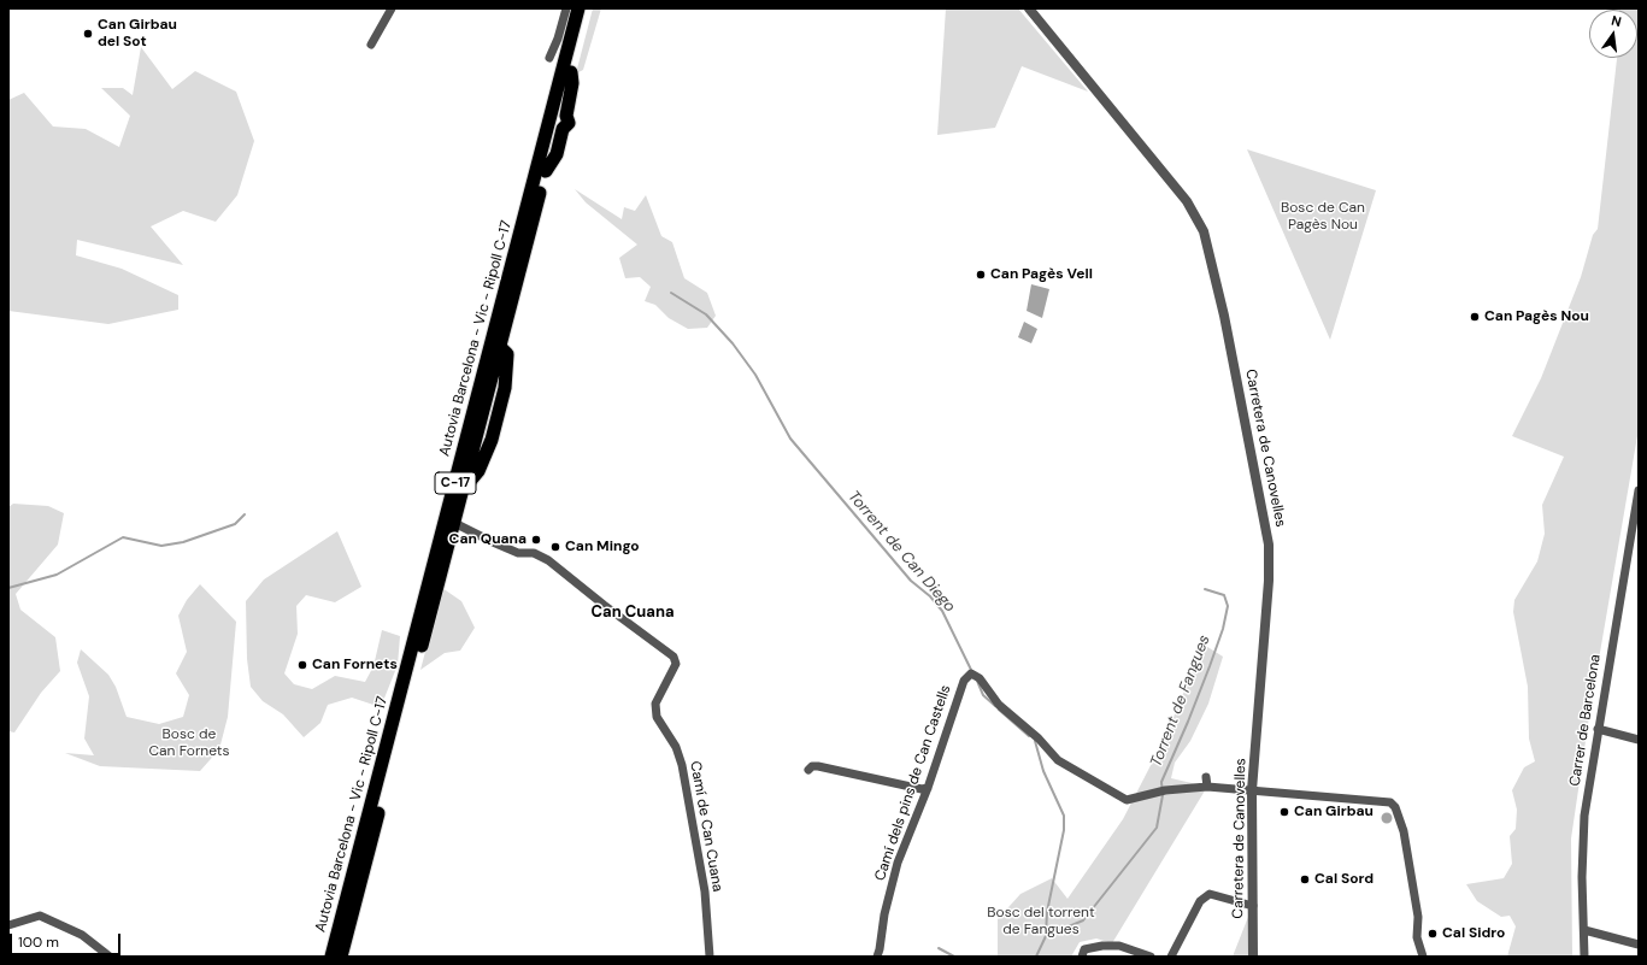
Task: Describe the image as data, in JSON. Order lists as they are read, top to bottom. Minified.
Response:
{"streets":{"highway":["Autovia Barcelona - Vic - Ripoll C-17","C-17"],"street":["Carretera de Canovelles","Carrer de Barcelona","Camí dels pins de Can Castells","Camí de Can Cuana"]},"crossings":[["Autovia Barcelona - Vic - Ripoll C-17","Camí de Can Cuana"],["Carretera de Canovelles","Camí dels pins de Can Castells"]],"districts":["Can Cuana"],"water":["Torrent de Can Diego","Torrent de Fangues"],"parks":["Bosc de Can Pagès Nou","Bosc de Can Fornets","Bosc del torrent de Fangues"],"places":["Can Girbau del Sot","Can Pagès Vell","Can Pagès Nou","Can Quana","Can Mingo","Can Fornets","Can Girbau","Cal Sord","Cal Sidro"],"scale_bar":"100 m","north":"top"}
